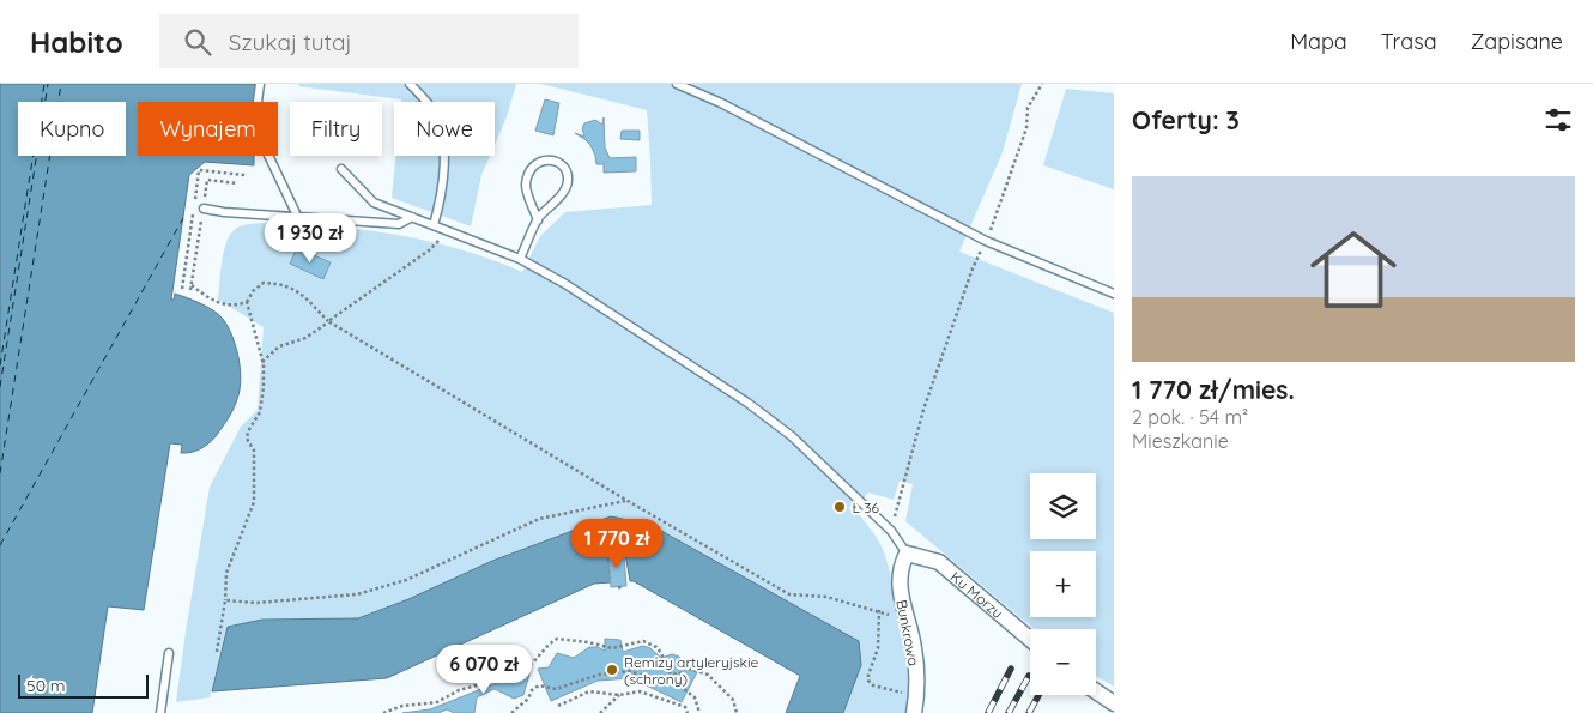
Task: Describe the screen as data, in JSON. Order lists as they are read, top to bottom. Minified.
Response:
{"streets":{"street":["Ku Morzu","Bunkrowa"]},"crossings":[["Ku Morzu","Bunkrowa"]],"places":["Ł 36","Remizy artyleryjskie (schrony)"],"scale_bar":"50 m","page":{"header":"Habito","search":"Szukaj tutaj","nav":["Mapa","Trasa","Zapisane"],"heading":"Oferty: 3","chip":["Kupno","Wynajem","Filtry","Nowe"],"list":[{"name":"1 770 zł/mies.","note":"2 pok. · 54 m² · Mieszkanie"}],"price":["1 930 zł","1 770 zł","6 070 zł"],"map_buttons":["+","−"],"scale":"50 m"}}
